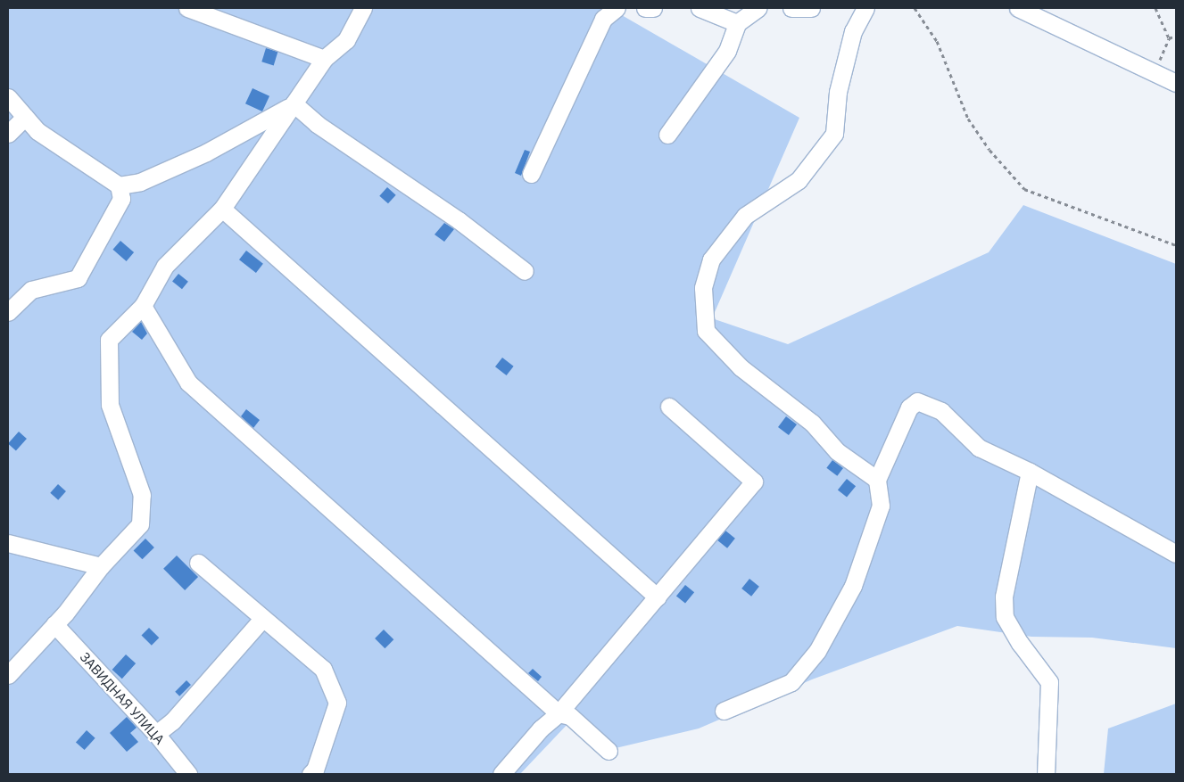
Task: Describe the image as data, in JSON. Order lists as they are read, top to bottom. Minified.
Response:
{"streets":{"street":["ЗАВИДНАЯ УЛИЦА"]}}
